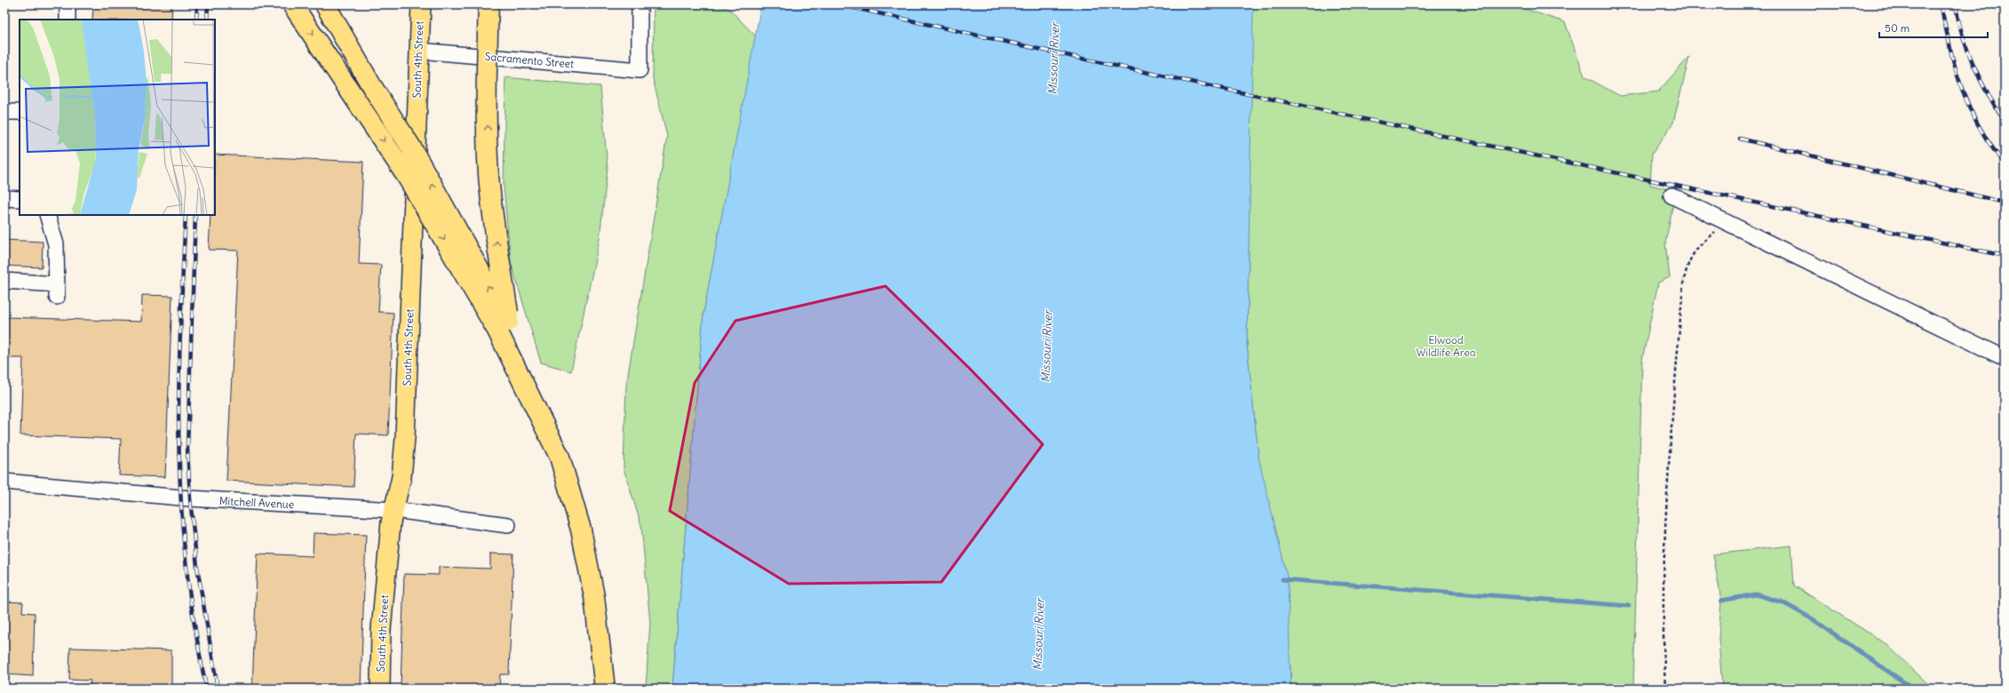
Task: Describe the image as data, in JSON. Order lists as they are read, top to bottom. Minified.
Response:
{"streets":{"main road":["South 4th Street"],"street":["Sacramento Street","Mitchell Avenue"]},"crossings":[["South 4th Street","Sacramento Street"],["South 4th Street","Mitchell Avenue"]],"water":["Missouri River"],"parks":["Elwood Wildlife Area"],"scale_bar":"50 m"}
